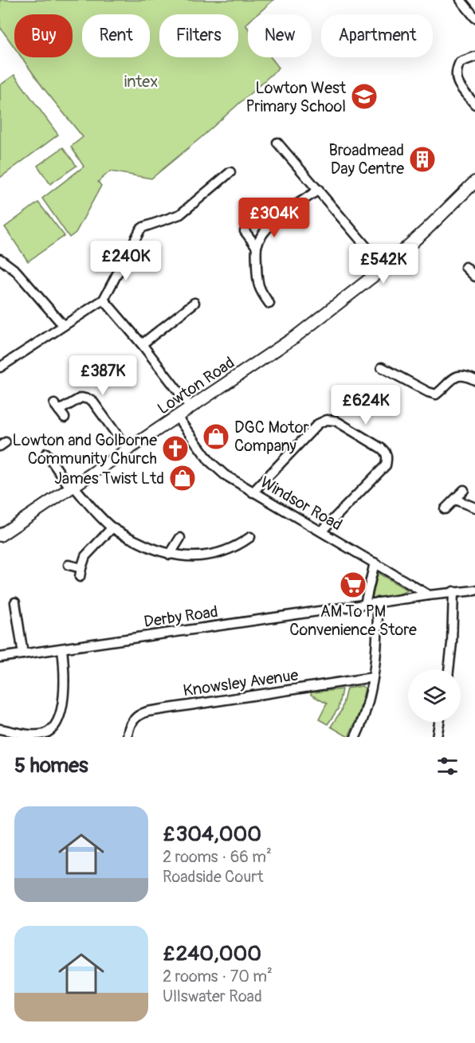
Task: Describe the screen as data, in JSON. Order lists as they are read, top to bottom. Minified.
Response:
{"streets":{"main road":["Lowton Road"],"street":["Windsor Road","Derby Road","Knowsley Avenue"]},"crossings":[["Lowton Road","Windsor Road"],["Windsor Road","Derby Road"]],"parks":["intex"],"places":{"school or university":["Lowton West Primary School"],"building":["Broadmead Day Centre"],"shop":["DGC Motor Company","James Twist Ltd"],"church":["Lowton and Golborne Community Church"],"supermarket":["AM To PM Convenience Store"]},"page":{"chip":["Buy","Rent","Filters","New","Apartment"],"price":["£304K","£240K","£542K","£387K","£624K"],"heading":"5 homes","list":[{"name":"£304,000","note":"2 rooms · 66 m² · Roadside Court"},{"name":"£240,000","note":"2 rooms · 70 m² · Ullswater Road"}]}}
